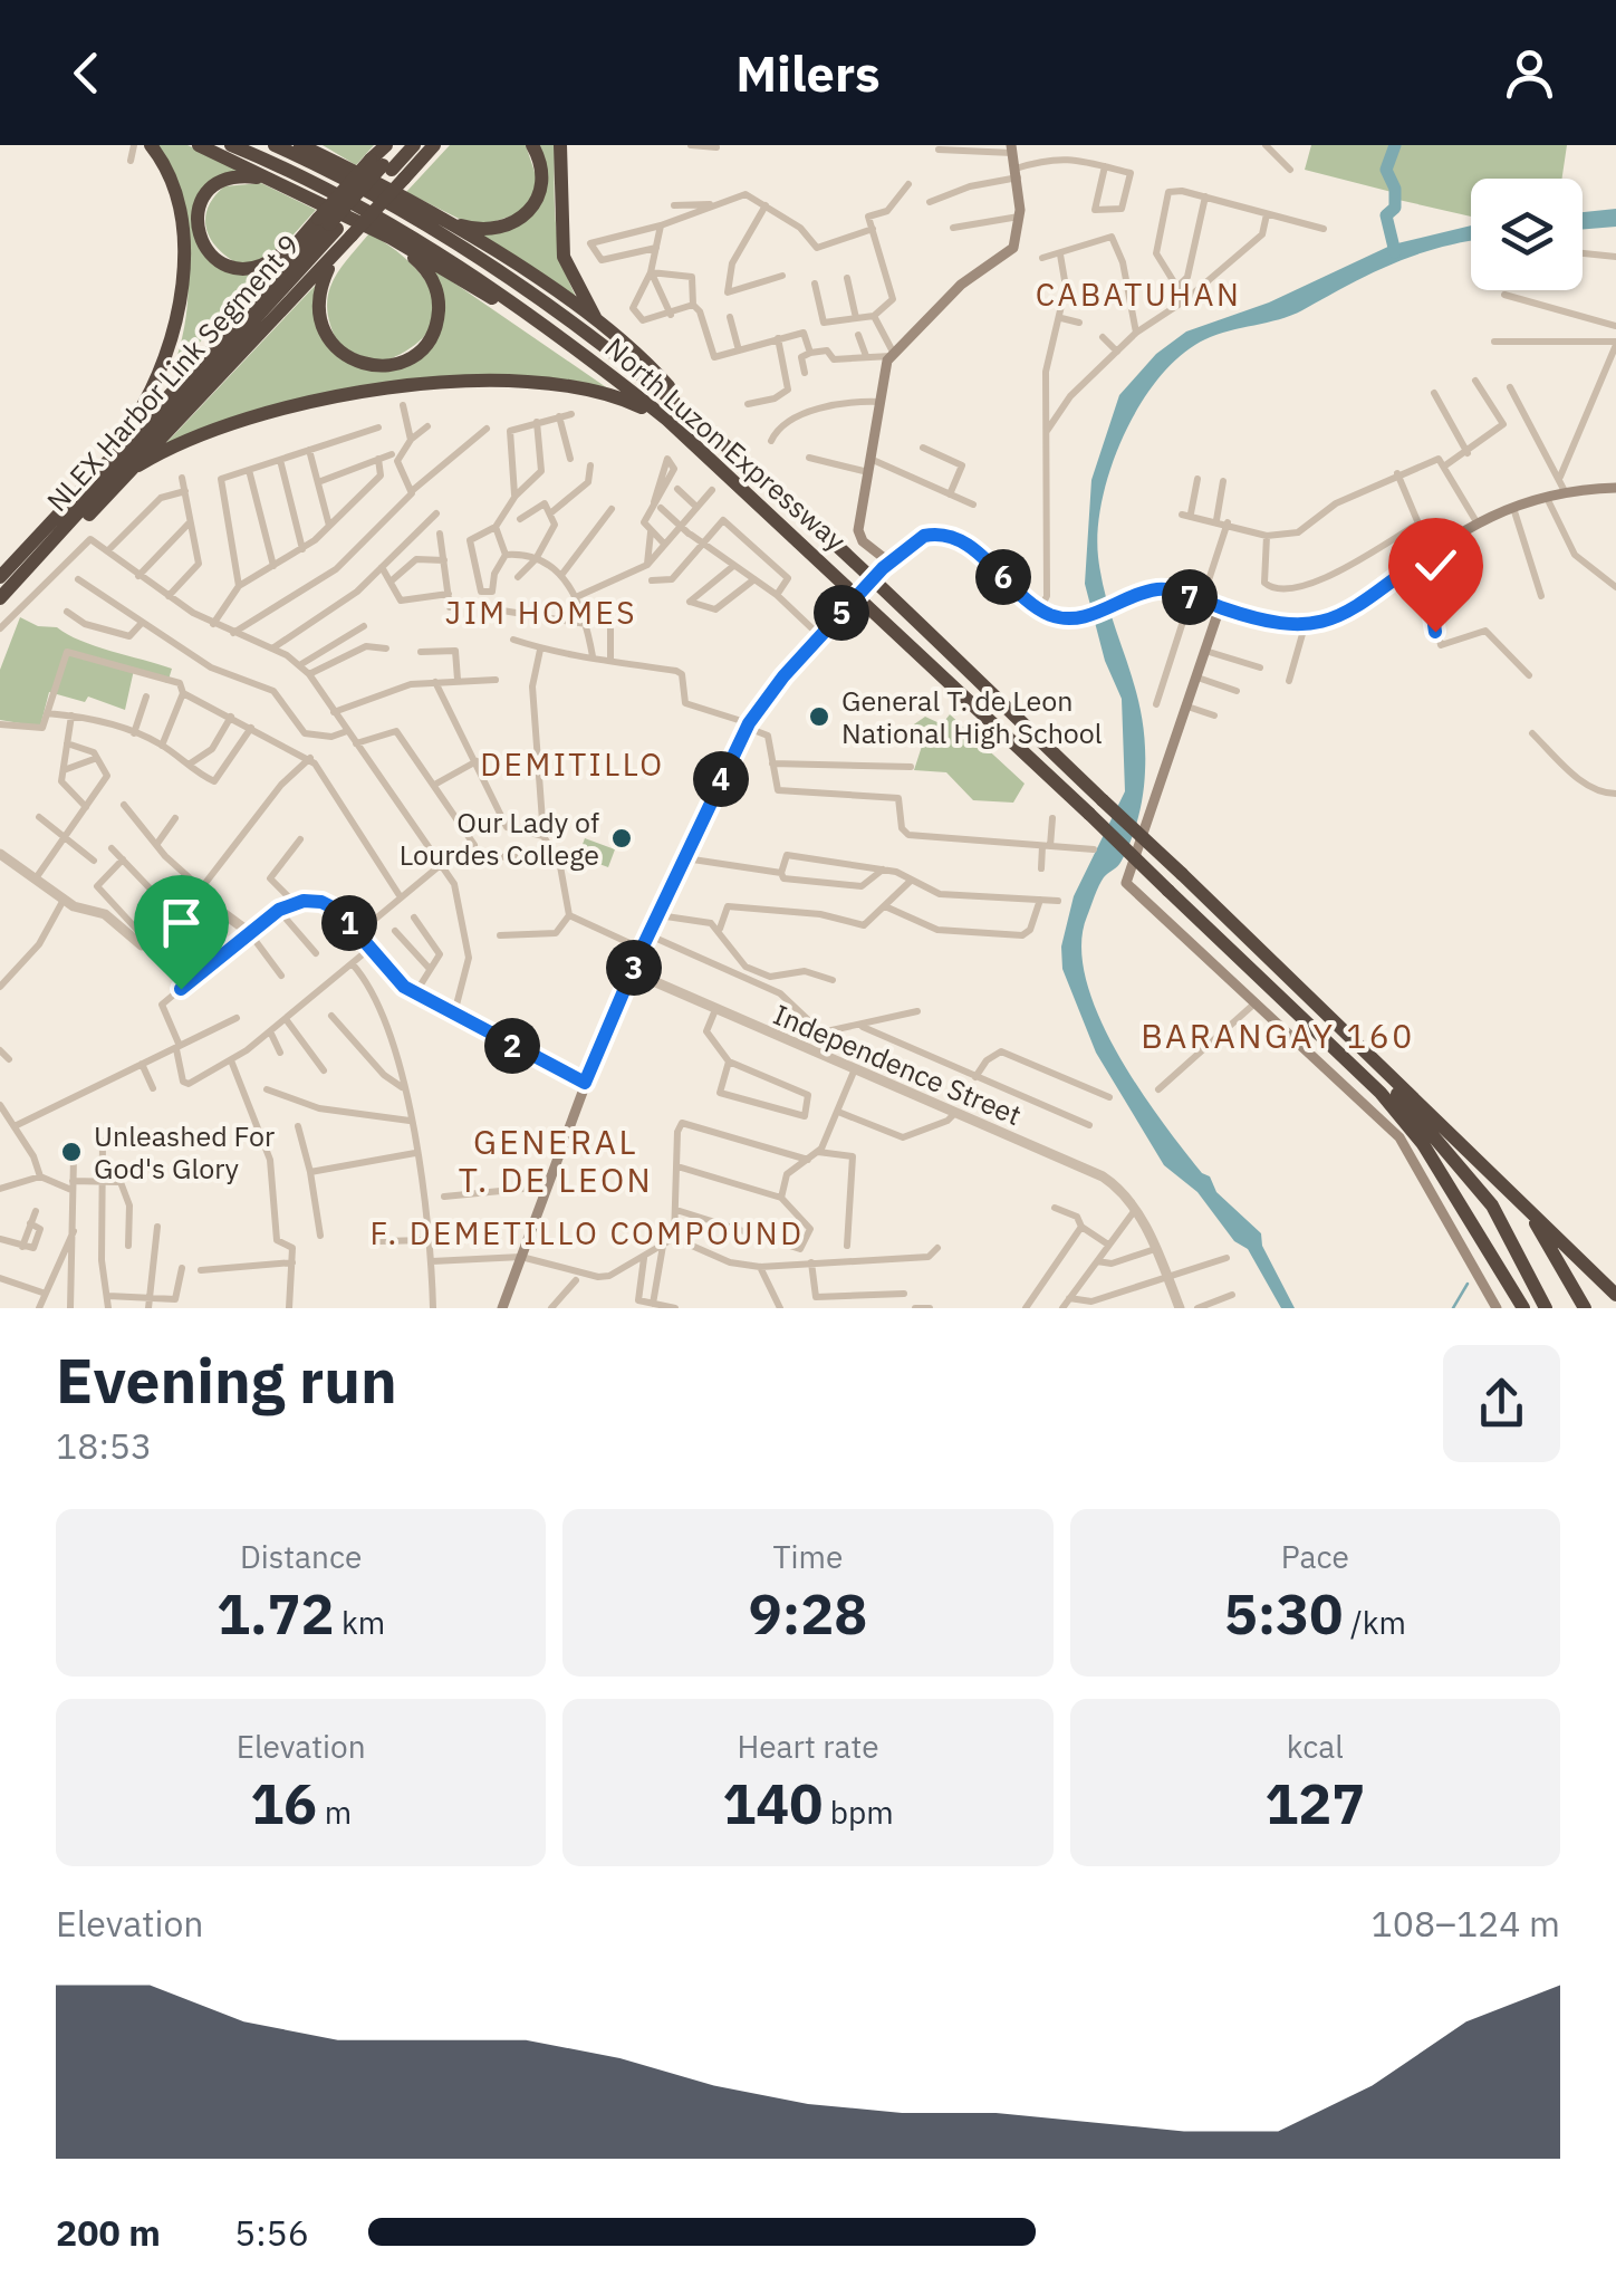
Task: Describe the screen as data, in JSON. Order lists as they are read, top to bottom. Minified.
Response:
{"streets":{"highway":["NLEX Harbor Link Segment 9","North Luzon Expressway"],"street":["Independence Street"]},"districts":["CABATUHAN","JIM HOMES","DEMITILLO","BARANGAY 160","GENERAL T. DE LEON","F. DEMETILLO COMPOUND"],"places":["General T. de Leon National High School","Our Lady of Lourdes College","Unleashed For God's Glory"],"page":{"header":"Milers","pins":["6","7","5","4","1","3","2"],"heading":["Evening run","18:53"],"stats":[["Distance","1.72 km"],["Time","9:28"],["Pace","5:30 /km"],["Elevation","16 m"],["Heart rate","140 bpm"],["kcal","127"]],"chart":["Elevation","108–124 m"],"list":[{"name":"200 m","note":"5:56"}]}}
